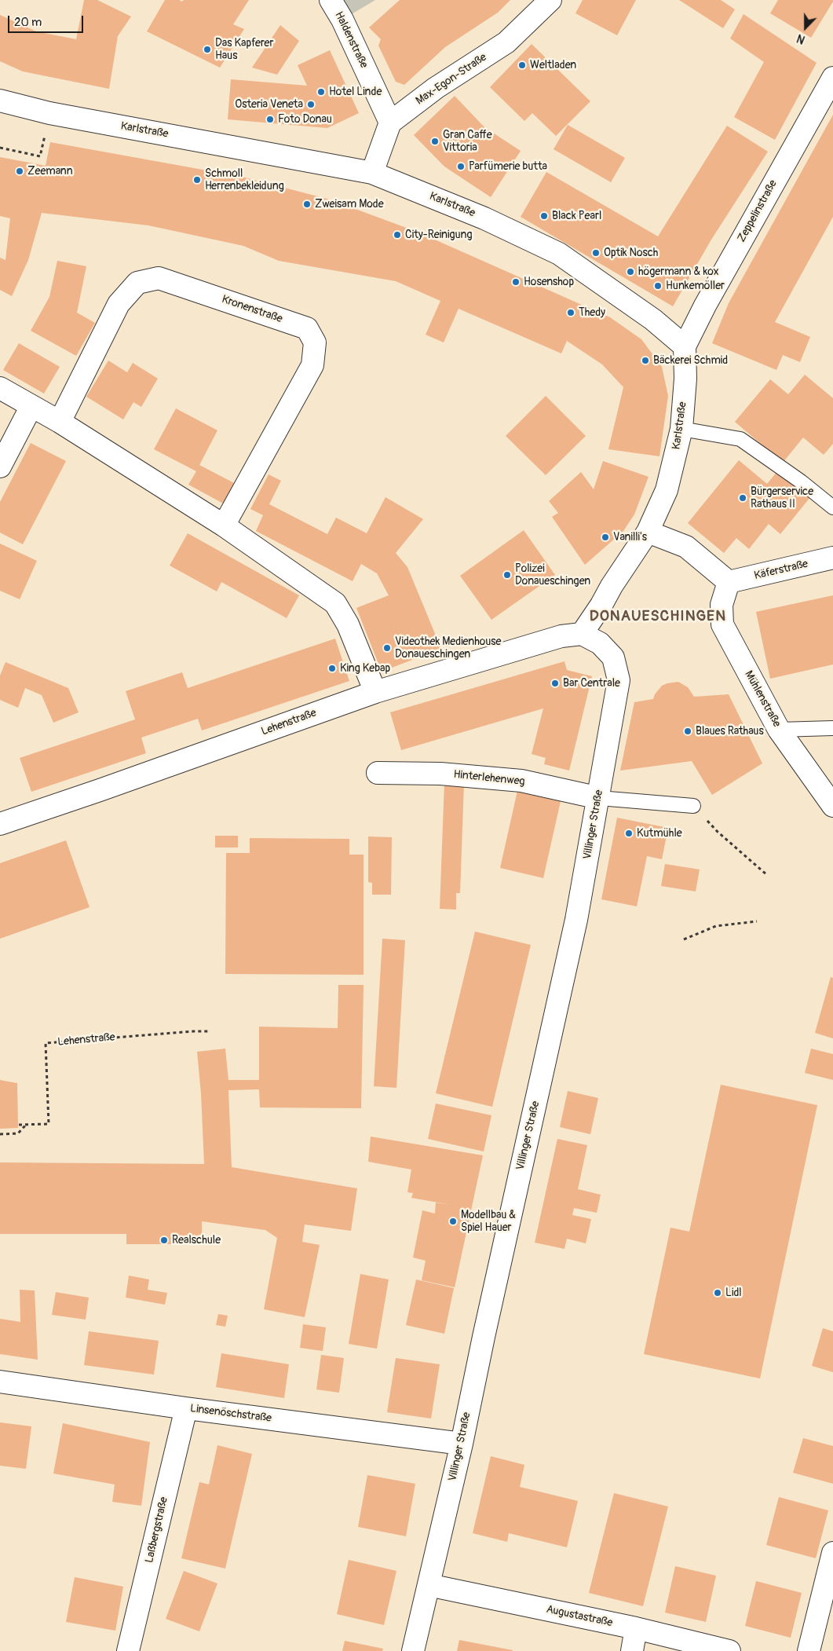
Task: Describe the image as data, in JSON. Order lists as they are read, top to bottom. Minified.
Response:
{"streets":{"street":["Haldenstraße","Max-Egon-Straße","Karlstraße","Zeppelinstraße","Kronenstraße","Käferstraße","Mühlenstraße","Lehenstraße","Hinterlehenweg","Villinger Straße","Linsenöschstraße","Laßbergstraße","Augustastraße"]},"crossings":[["Haldenstraße","Max-Egon-Straße"],["Karlstraße","Zeppelinstraße"],["Karlstraße","Lehenstraße"],["Karlstraße","Villinger Straße"],["Käferstraße","Mühlenstraße"],["Lehenstraße","Villinger Straße"],["Hinterlehenweg","Villinger Straße"],["Villinger Straße","Linsenöschstraße"],["Villinger Straße","Augustastraße"],["Linsenöschstraße","Laßbergstraße"]],"districts":["DONAUESCHINGEN"],"places":["Das Kapferer Haus","Weltladen","Hotel Linde","Osteria Veneta","Foto Donau","Gran Caffe Vittoria","Parfümerie butta","Zeemann","Schmoll Herrenbekleidung","Zweisam Mode","Black Pearl","City-Reinigung","Optik Nosch","högermann & kox","Hosenshop","Hunkemöller","Thedy","Bäckerei Schmid","Bürgerservice Rathaus II","Vanilli's","Polizei Donaueschingen","Videothek Medienhouse Donaueschingen","King Kebap","Bar Centrale","Blaues Rathaus","Kutmühle","Modellbau & Spiel Hauer","Realschule","Lidl"],"scale_bar":"20 m","north":"bottom"}
